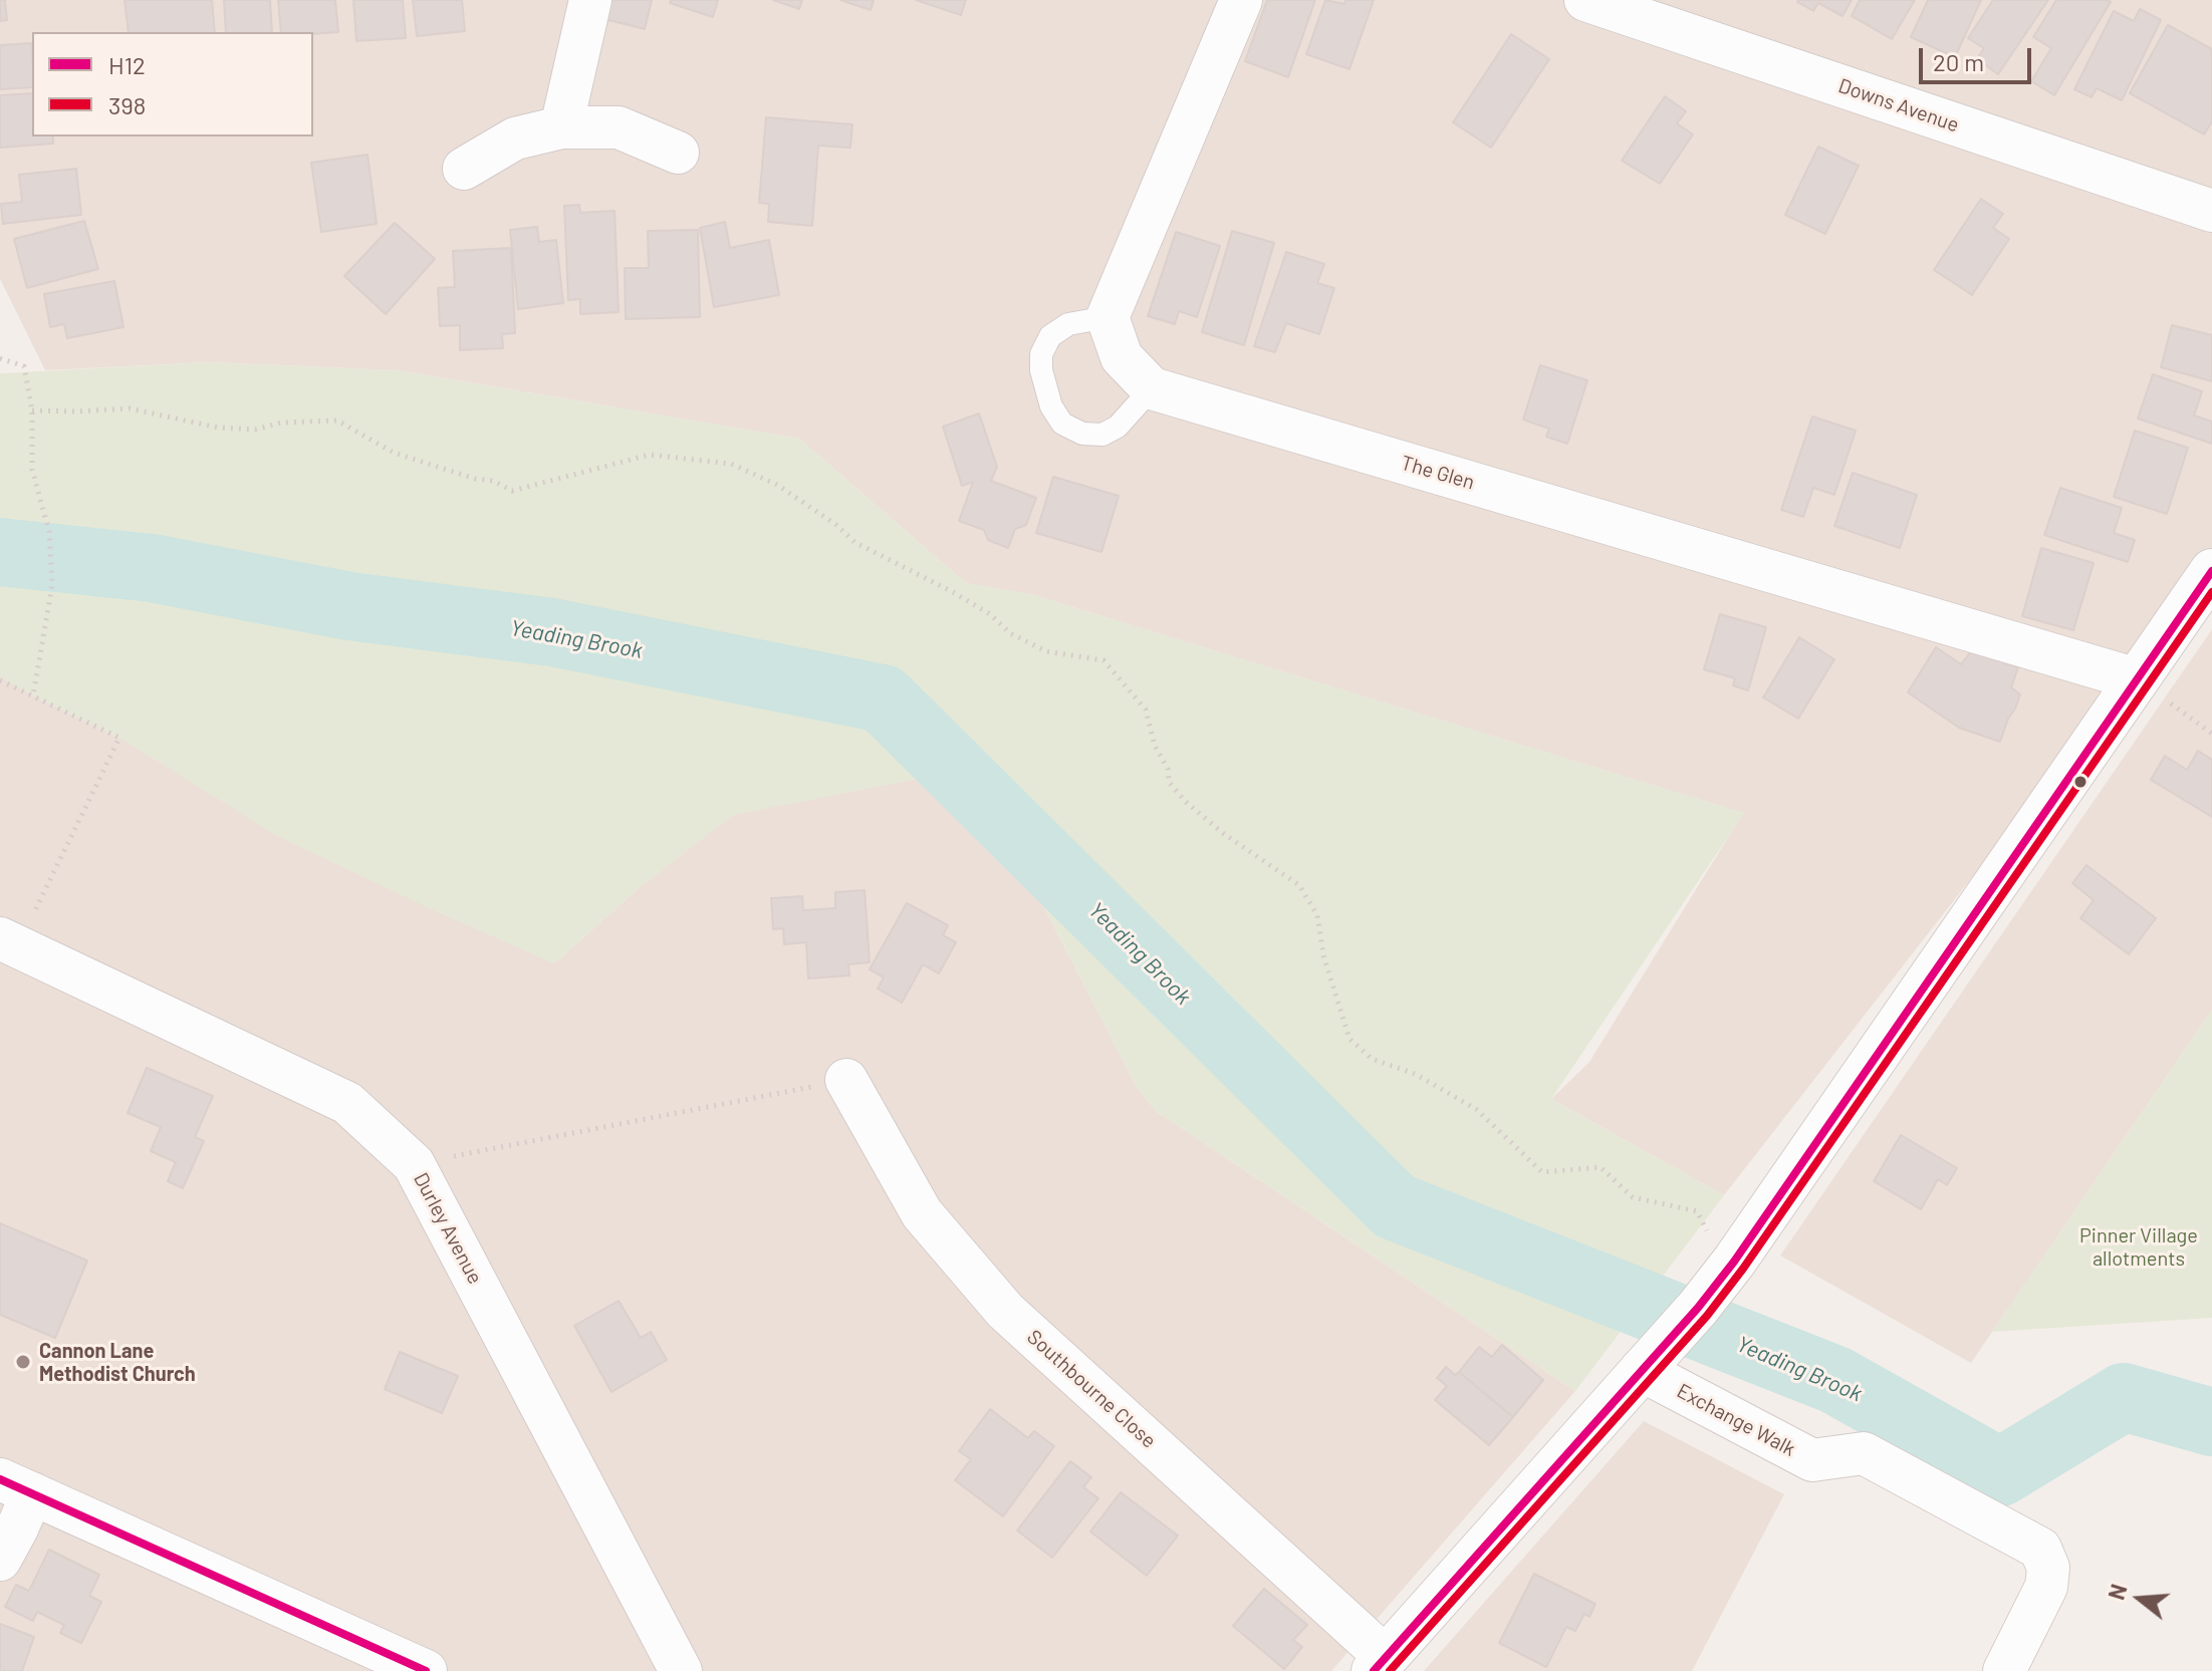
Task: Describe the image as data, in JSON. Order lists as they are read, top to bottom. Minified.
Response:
{"streets":{"street":["Downs Avenue","The Glen","Durley Avenue","Southbourne Close","Exchange Walk"]},"water":["Yeading Brook"],"parks":["Pinner Village allotments"],"places":["Cannon Lane Methodist Church"],"lines":["transit line H12","transit line 398"],"legend":["H12","398"],"scale_bar":"20 m","north":"left"}
